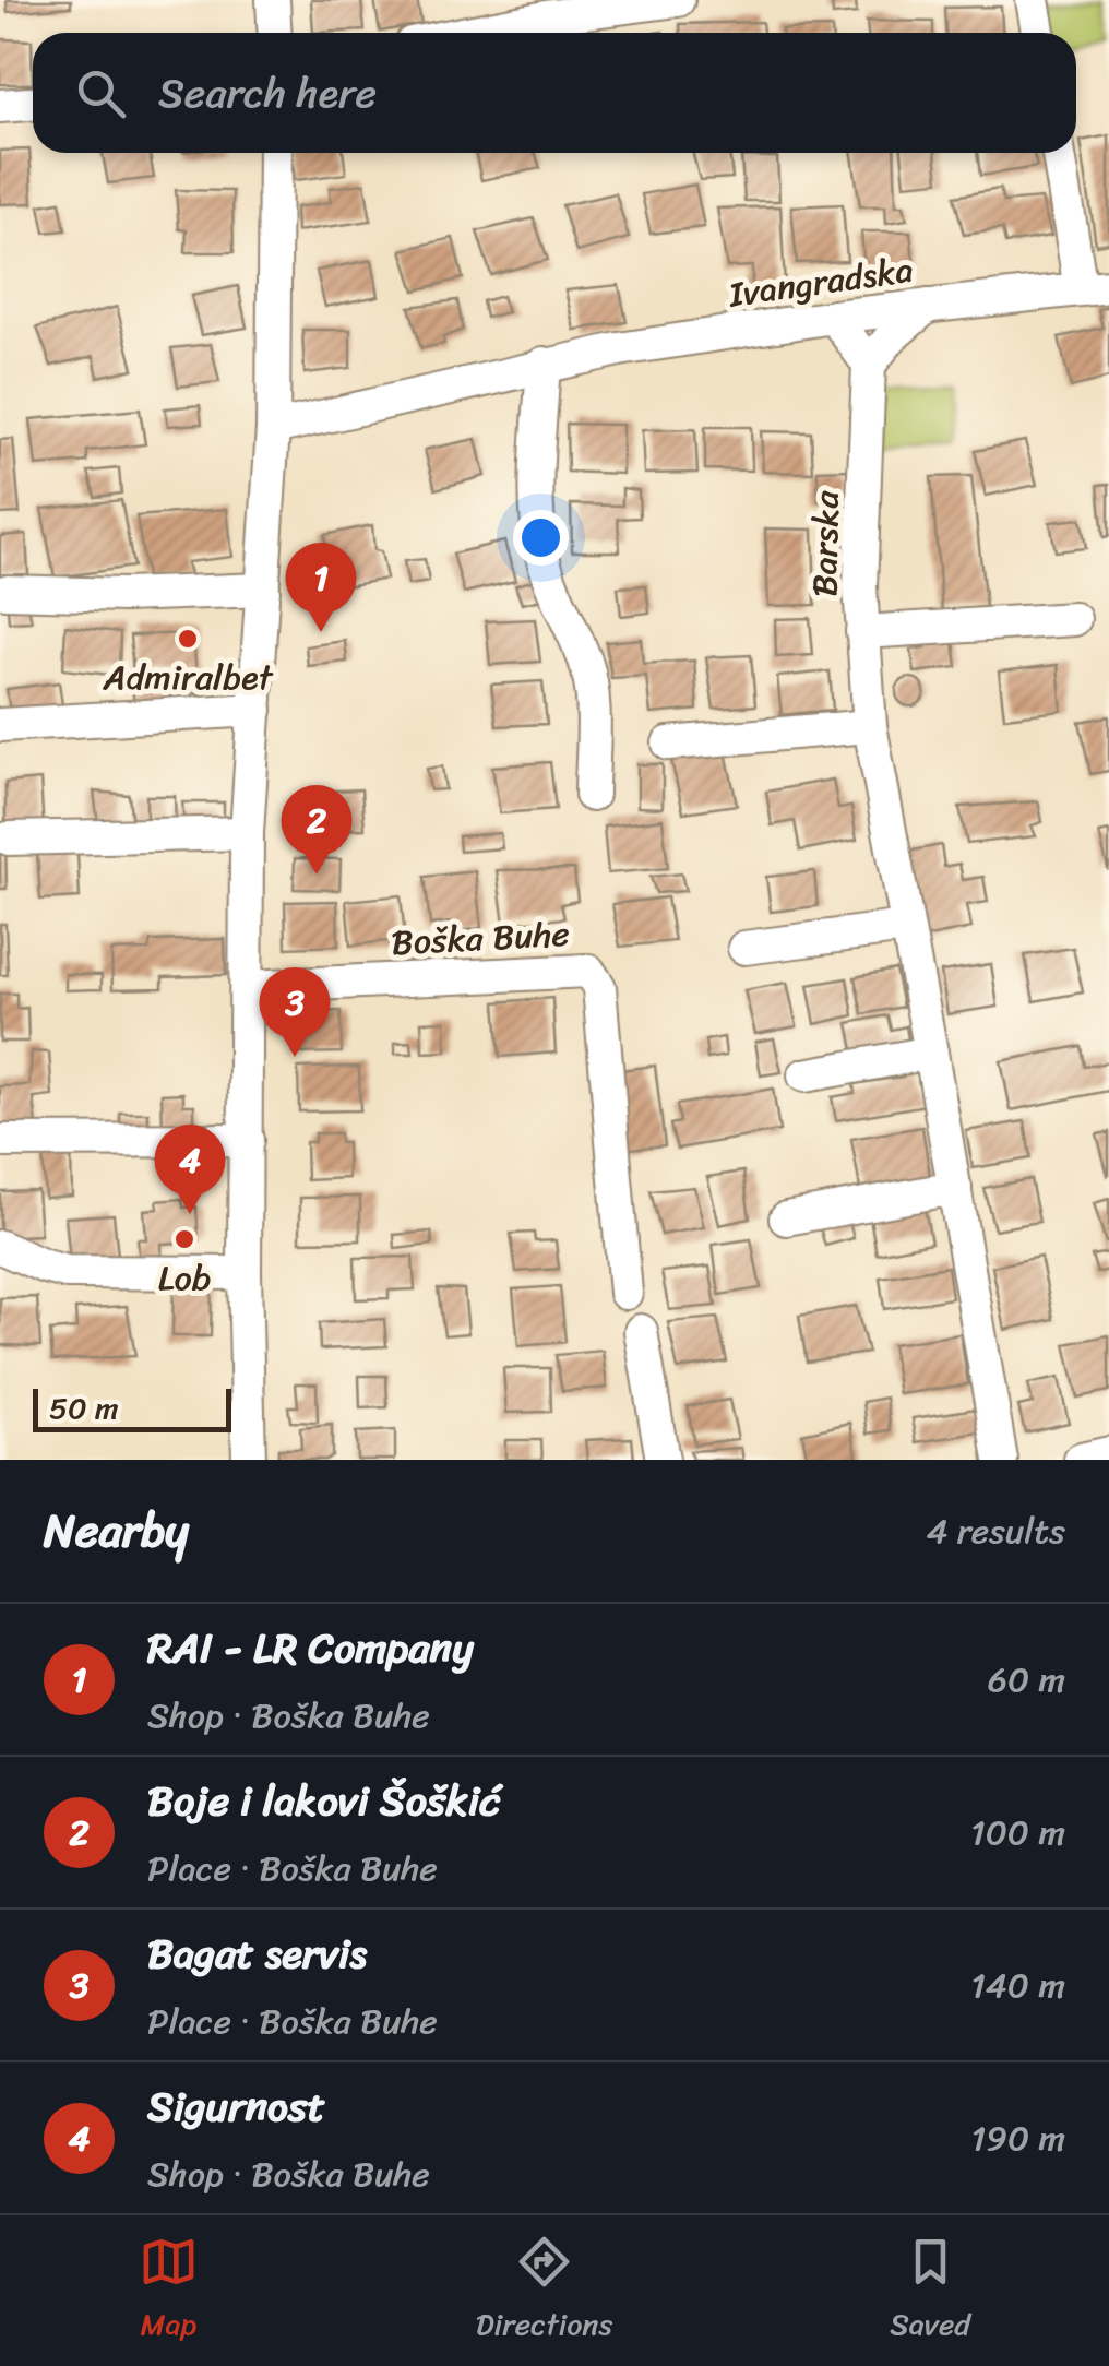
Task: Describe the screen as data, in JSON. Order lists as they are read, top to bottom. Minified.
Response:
{"streets":{"street":["Ivangradska","Barska","Boška Buhe"]},"places":["Admiralbet","Lob"],"scale_bar":"50 m","page":{"search":"Search here","pins":["1","2","3","4"],"scale":"50 m","heading":["Nearby","4 results"],"list":[{"mark":"1","name":"RAI - LR Company","note":"Shop · Boška Buhe","value":"60 m"},{"mark":"2","name":"Boje i lakovi Šoškić","note":"Place · Boška Buhe","value":"100 m"},{"mark":"3","name":"Bagat servis","note":"Place · Boška Buhe","value":"140 m"},{"mark":"4","name":"Sigurnost","note":"Shop · Boška Buhe","value":"190 m"}],"nav":["Map","Directions","Saved"]}}
